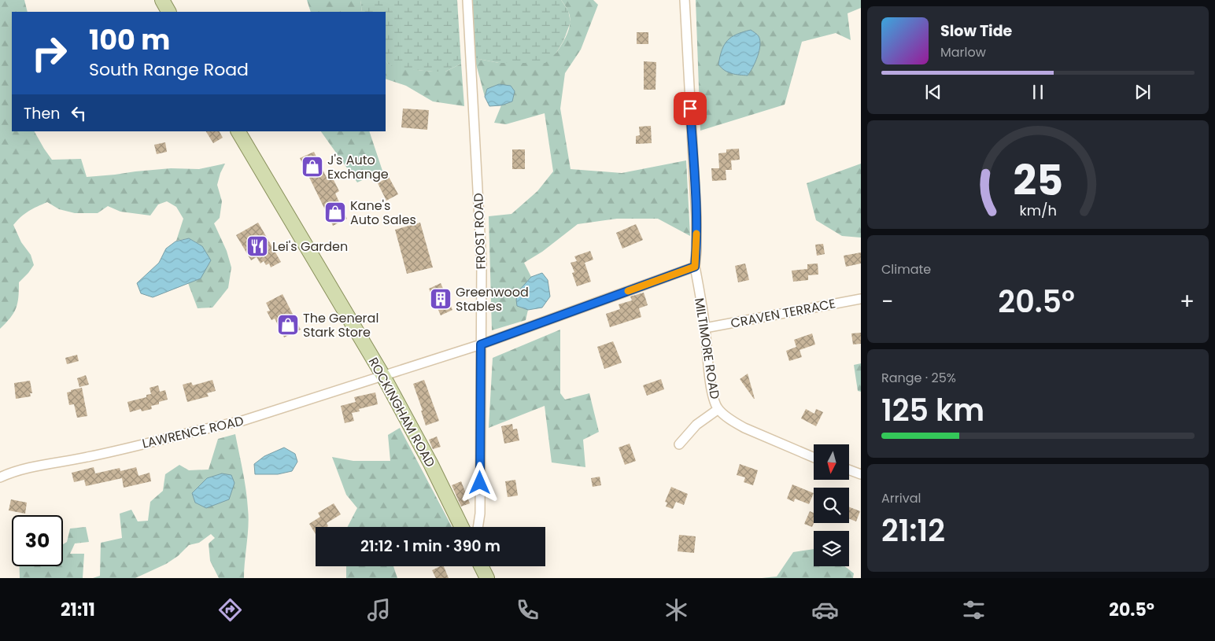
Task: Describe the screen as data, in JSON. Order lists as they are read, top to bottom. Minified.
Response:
{"streets":{"main road":["ROCKINGHAM ROAD"],"street":["FROST ROAD","CRAVEN TERRACE","MILTIMORE ROAD","LAWRENCE ROAD"]},"crossings":[["FROST ROAD","LAWRENCE ROAD"],["CRAVEN TERRACE","MILTIMORE ROAD"],["MILTIMORE ROAD","LAWRENCE ROAD"],["ROCKINGHAM ROAD","LAWRENCE ROAD"]],"places":{"shop":["J's Auto Exchange","Kane's Auto Sales","The General Stark Store"],"restaurant":["Lei's Garden"],"building":["Greenwood Stables"]},"north":"bottom","page":{"turn":["100 m","South Range Road"],"song":["Slow Tide","Marlow"],"then":"Then","tile":["Climate",["Range · 25%","125 km"],["Arrival","21:12"]],"heat":["−","20.5°","+"],"limit":"30","trip":"21:12 · 1 min · 390 m","tabs":["21:11","20.5°"],"gauge":["25","km/h"]}}
